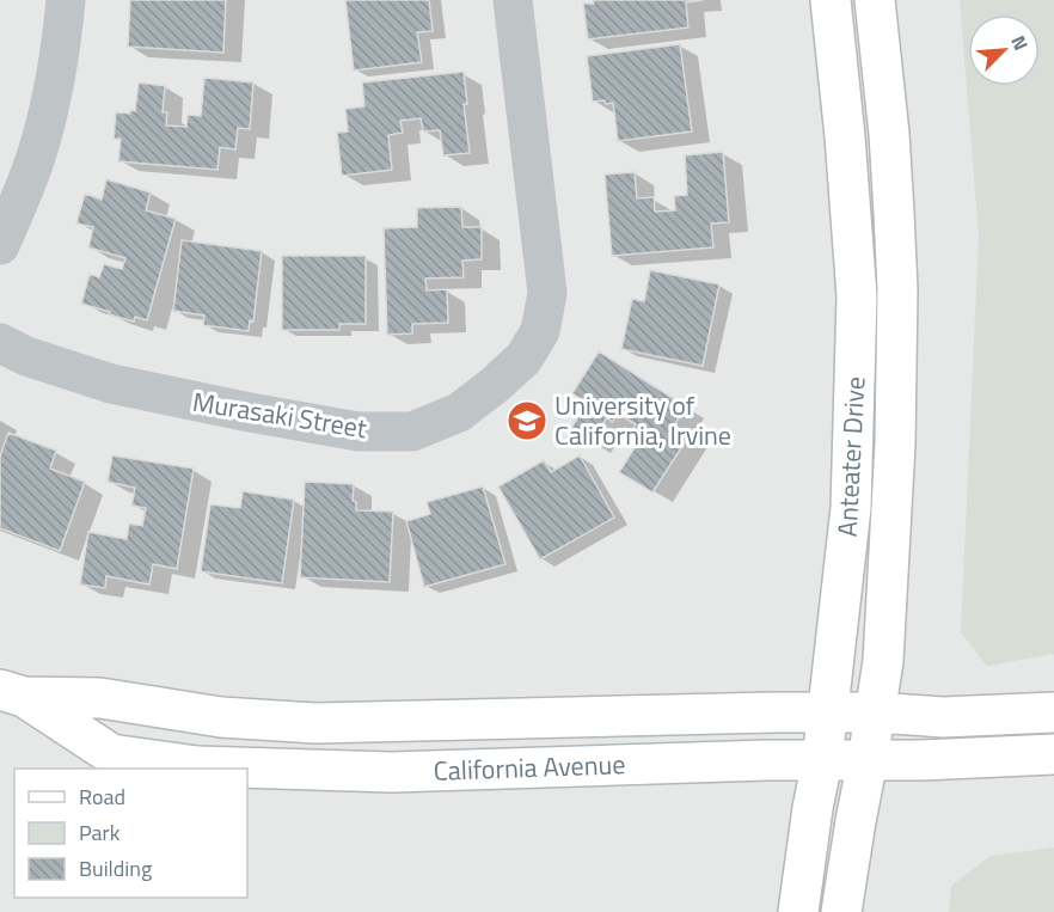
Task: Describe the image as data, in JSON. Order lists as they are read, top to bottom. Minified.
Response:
{"streets":{"main road":["Anteater Drive","California Avenue"],"street":["Murasaki Street"]},"crossings":[["Anteater Drive","California Avenue"]],"places":{"school or university":["University of California, Irvine"]},"legend":["Road","Park","Building"],"north":"top right"}
